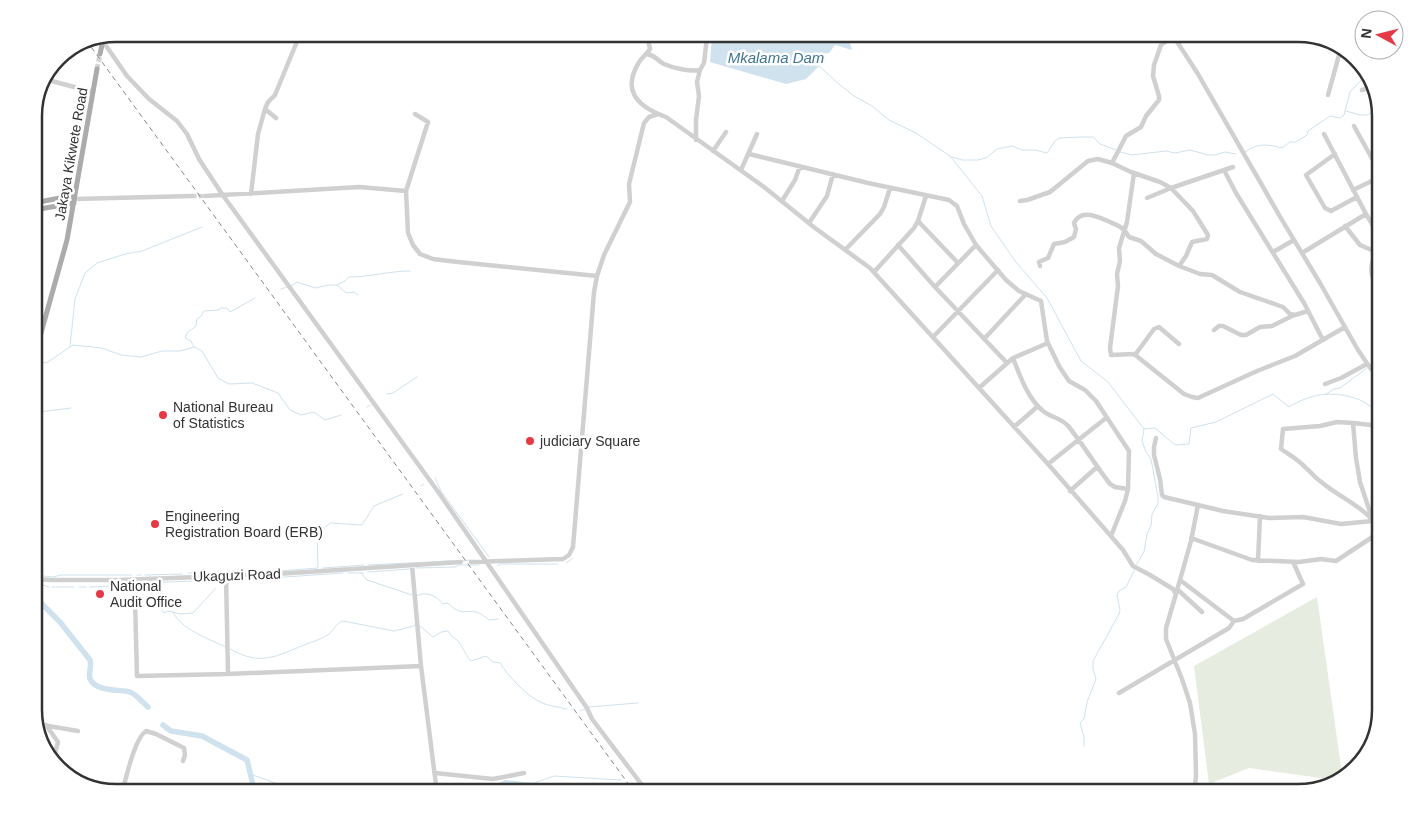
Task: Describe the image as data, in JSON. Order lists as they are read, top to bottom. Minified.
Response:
{"streets":{"main road":["Jakaya Kikwete Road"],"street":["Ukaguzi Road"]},"water":["Mkalama Dam"],"places":["National Bureau of Statistics","judiciary Square","Engineering Registration Board (ERB)","National Audit Office"],"north":"left"}
